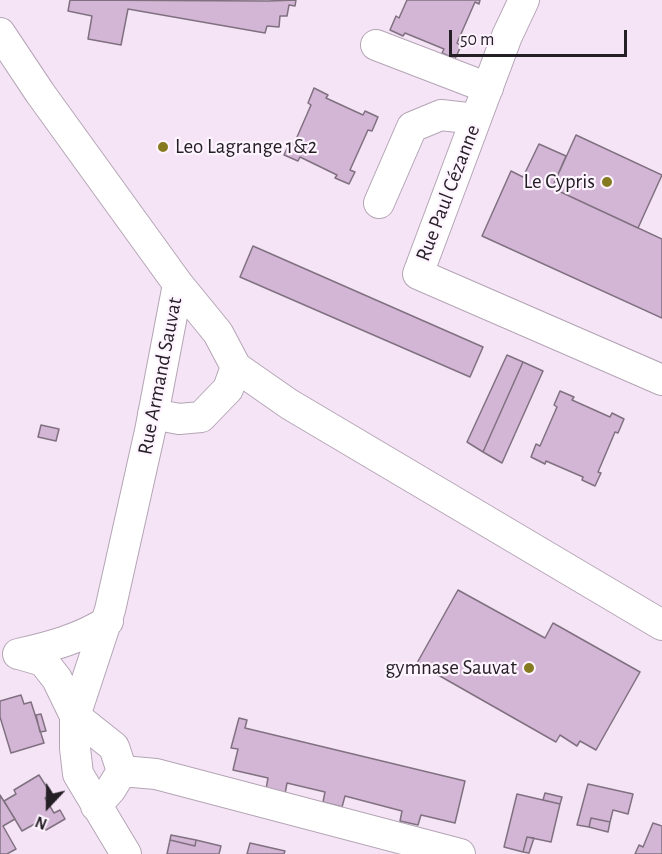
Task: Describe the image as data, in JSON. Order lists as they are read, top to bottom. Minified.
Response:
{"streets":{"street":["Rue Paul Cézanne","Rue Armand Sauvat"]},"places":["Leo Lagrange 1&2","Le Cypris","gymnase Sauvat"],"scale_bar":"50 m","north":"bottom"}
